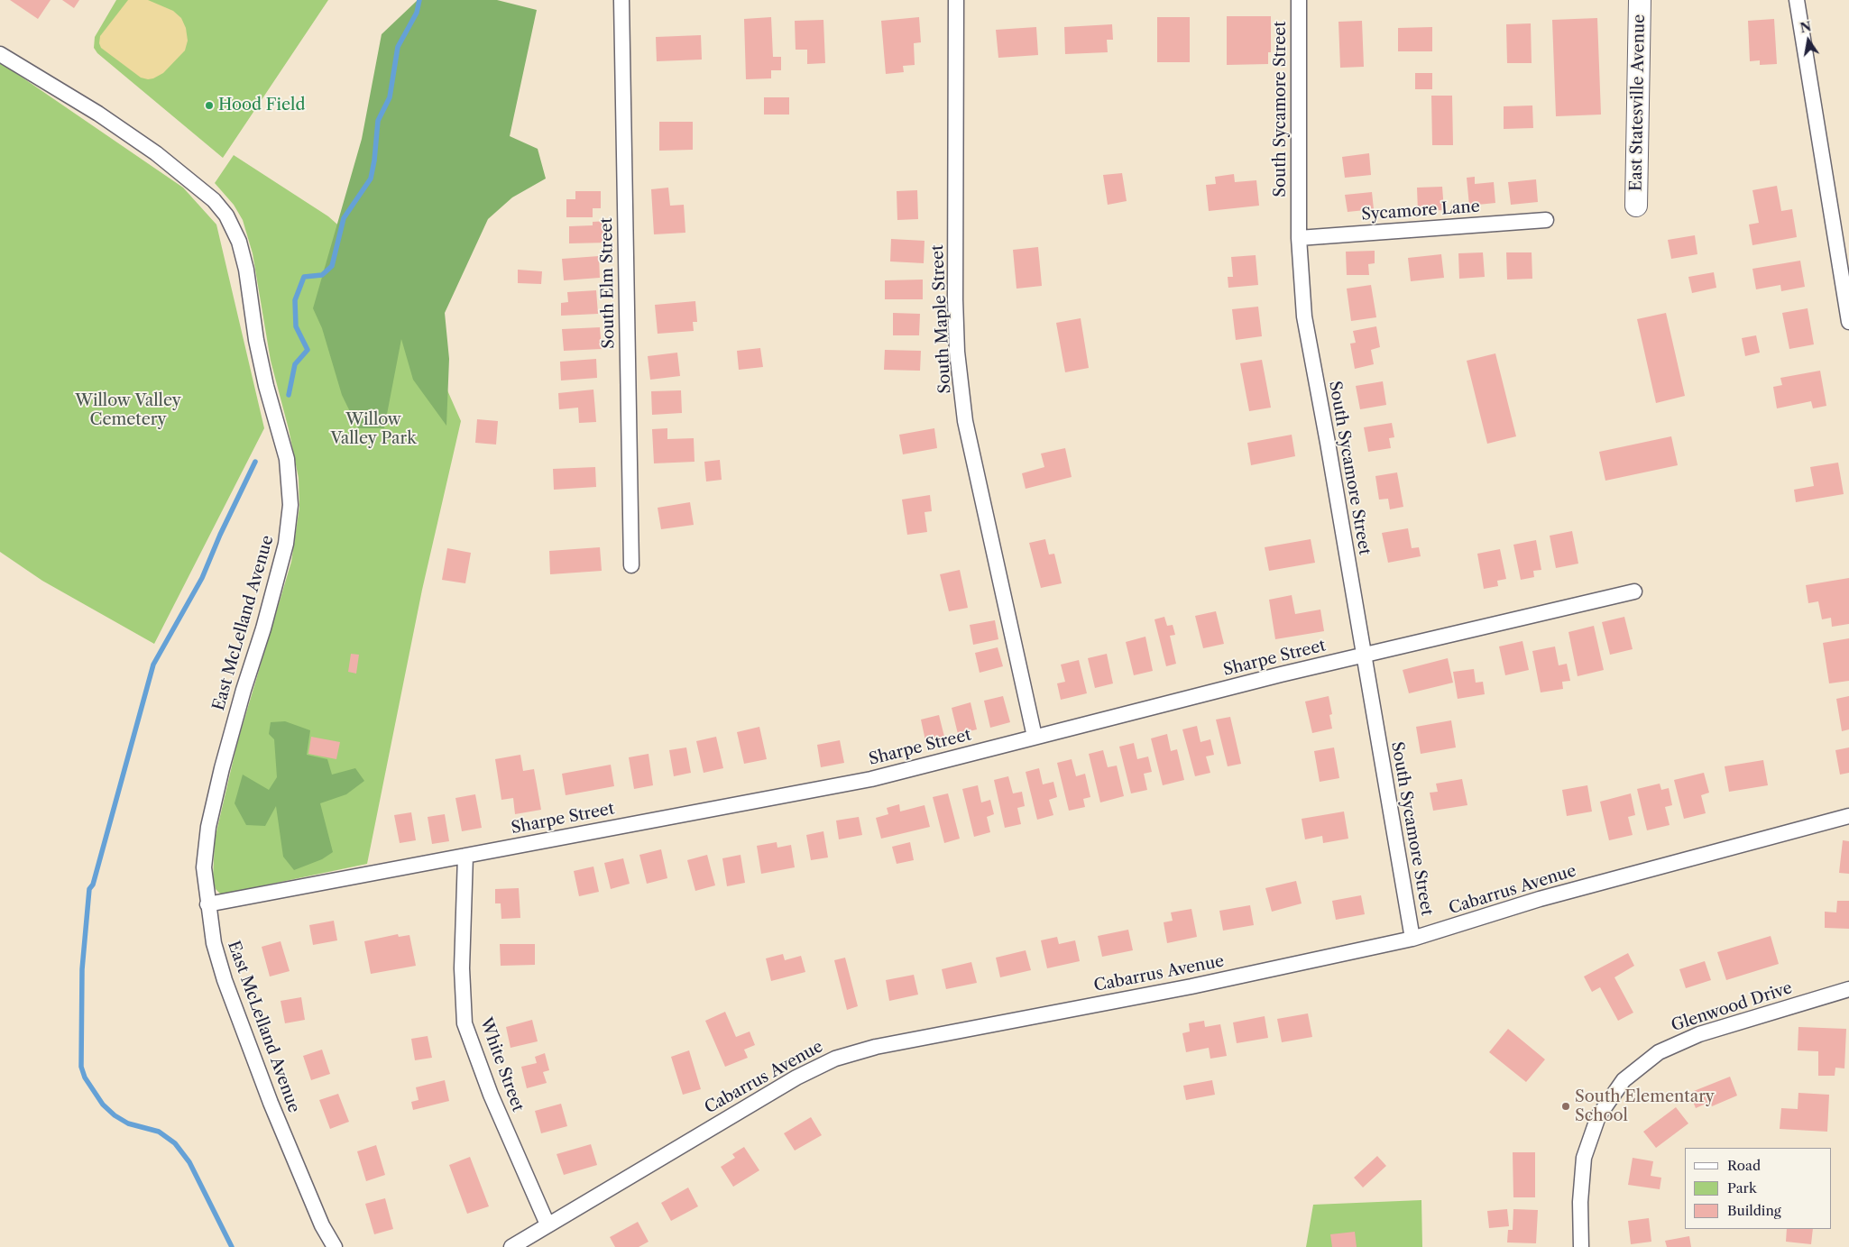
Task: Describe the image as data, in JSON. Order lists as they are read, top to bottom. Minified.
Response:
{"streets":{"street":["East Statesville Avenue","South Sycamore Street","Sycamore Lane","South Elm Street","South Maple Street","East McLelland Avenue","Sharpe Street","Cabarrus Avenue","Glenwood Drive","White Street"]},"crossings":[["South Sycamore Street","Sycamore Lane"],["South Sycamore Street","Sharpe Street"],["South Sycamore Street","Cabarrus Avenue"],["South Maple Street","Sharpe Street"],["East McLelland Avenue","Sharpe Street"],["Sharpe Street","White Street"],["Cabarrus Avenue","White Street"]],"parks":["Willow Valley Cemetery","Willow Valley Park"],"places":["Hood Field","South Elementary School"],"legend":["Road","Park","Building"],"north":"top"}
